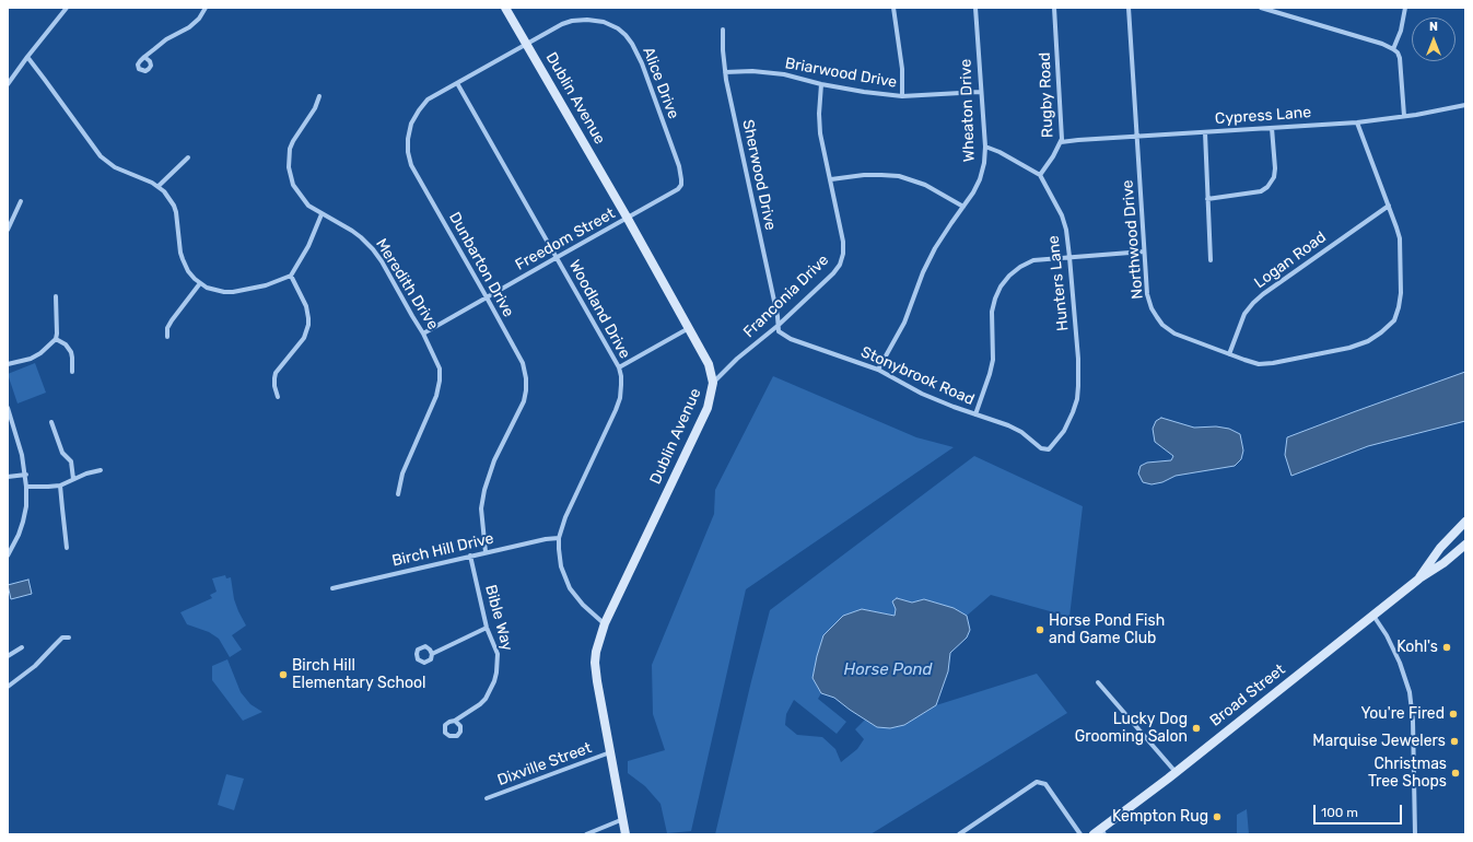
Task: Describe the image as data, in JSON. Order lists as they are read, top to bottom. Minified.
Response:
{"streets":{"street":["Briarwood Drive","Alice Drive","Rugby Road","Dublin Avenue","Wheaton Drive","Cypress Lane","Sherwood Drive","Freedom Street","Northwood Drive","Logan Road","Dunbarton Drive","Hunters Lane","Meredith Drive","Franconia Drive","Woodland Drive","Stonybrook Road","Birch Hill Drive","Bible Way","Broad Street","Dixville Street"]},"crossings":[["Briarwood Drive","Wheaton Drive"],["Briarwood Drive","Sherwood Drive"],["Briarwood Drive","Franconia Drive"],["Alice Drive","Dublin Avenue"],["Alice Drive","Freedom Street"],["Alice Drive","Dunbarton Drive"],["Rugby Road","Cypress Lane"],["Rugby Road","Hunters Lane"],["Dublin Avenue","Freedom Street"],["Dublin Avenue","Dunbarton Drive"],["Dublin Avenue","Franconia Drive"],["Dublin Avenue","Woodland Drive"],["Dublin Avenue","Dixville Street"],["Wheaton Drive","Stonybrook Road"],["Cypress Lane","Northwood Drive"],["Sherwood Drive","Franconia Drive"],["Sherwood Drive","Stonybrook Road"],["Freedom Street","Dunbarton Drive"],["Freedom Street","Meredith Drive"],["Freedom Street","Woodland Drive"],["Northwood Drive","Logan Road"],["Dunbarton Drive","Woodland Drive"],["Dunbarton Drive","Birch Hill Drive"],["Hunters Lane","Stonybrook Road"],["Franconia Drive","Stonybrook Road"],["Woodland Drive","Birch Hill Drive"],["Birch Hill Drive","Bible Way"]],"water":["Horse Pond"],"places":["Horse Pond Fish and Game Club","Kohl's","Birch Hill Elementary School","You're Fired","Lucky Dog Grooming Salon","Marquise Jewelers","Christmas Tree Shops","Kempton Rug"],"scale_bar":"100 m","north":"top"}
